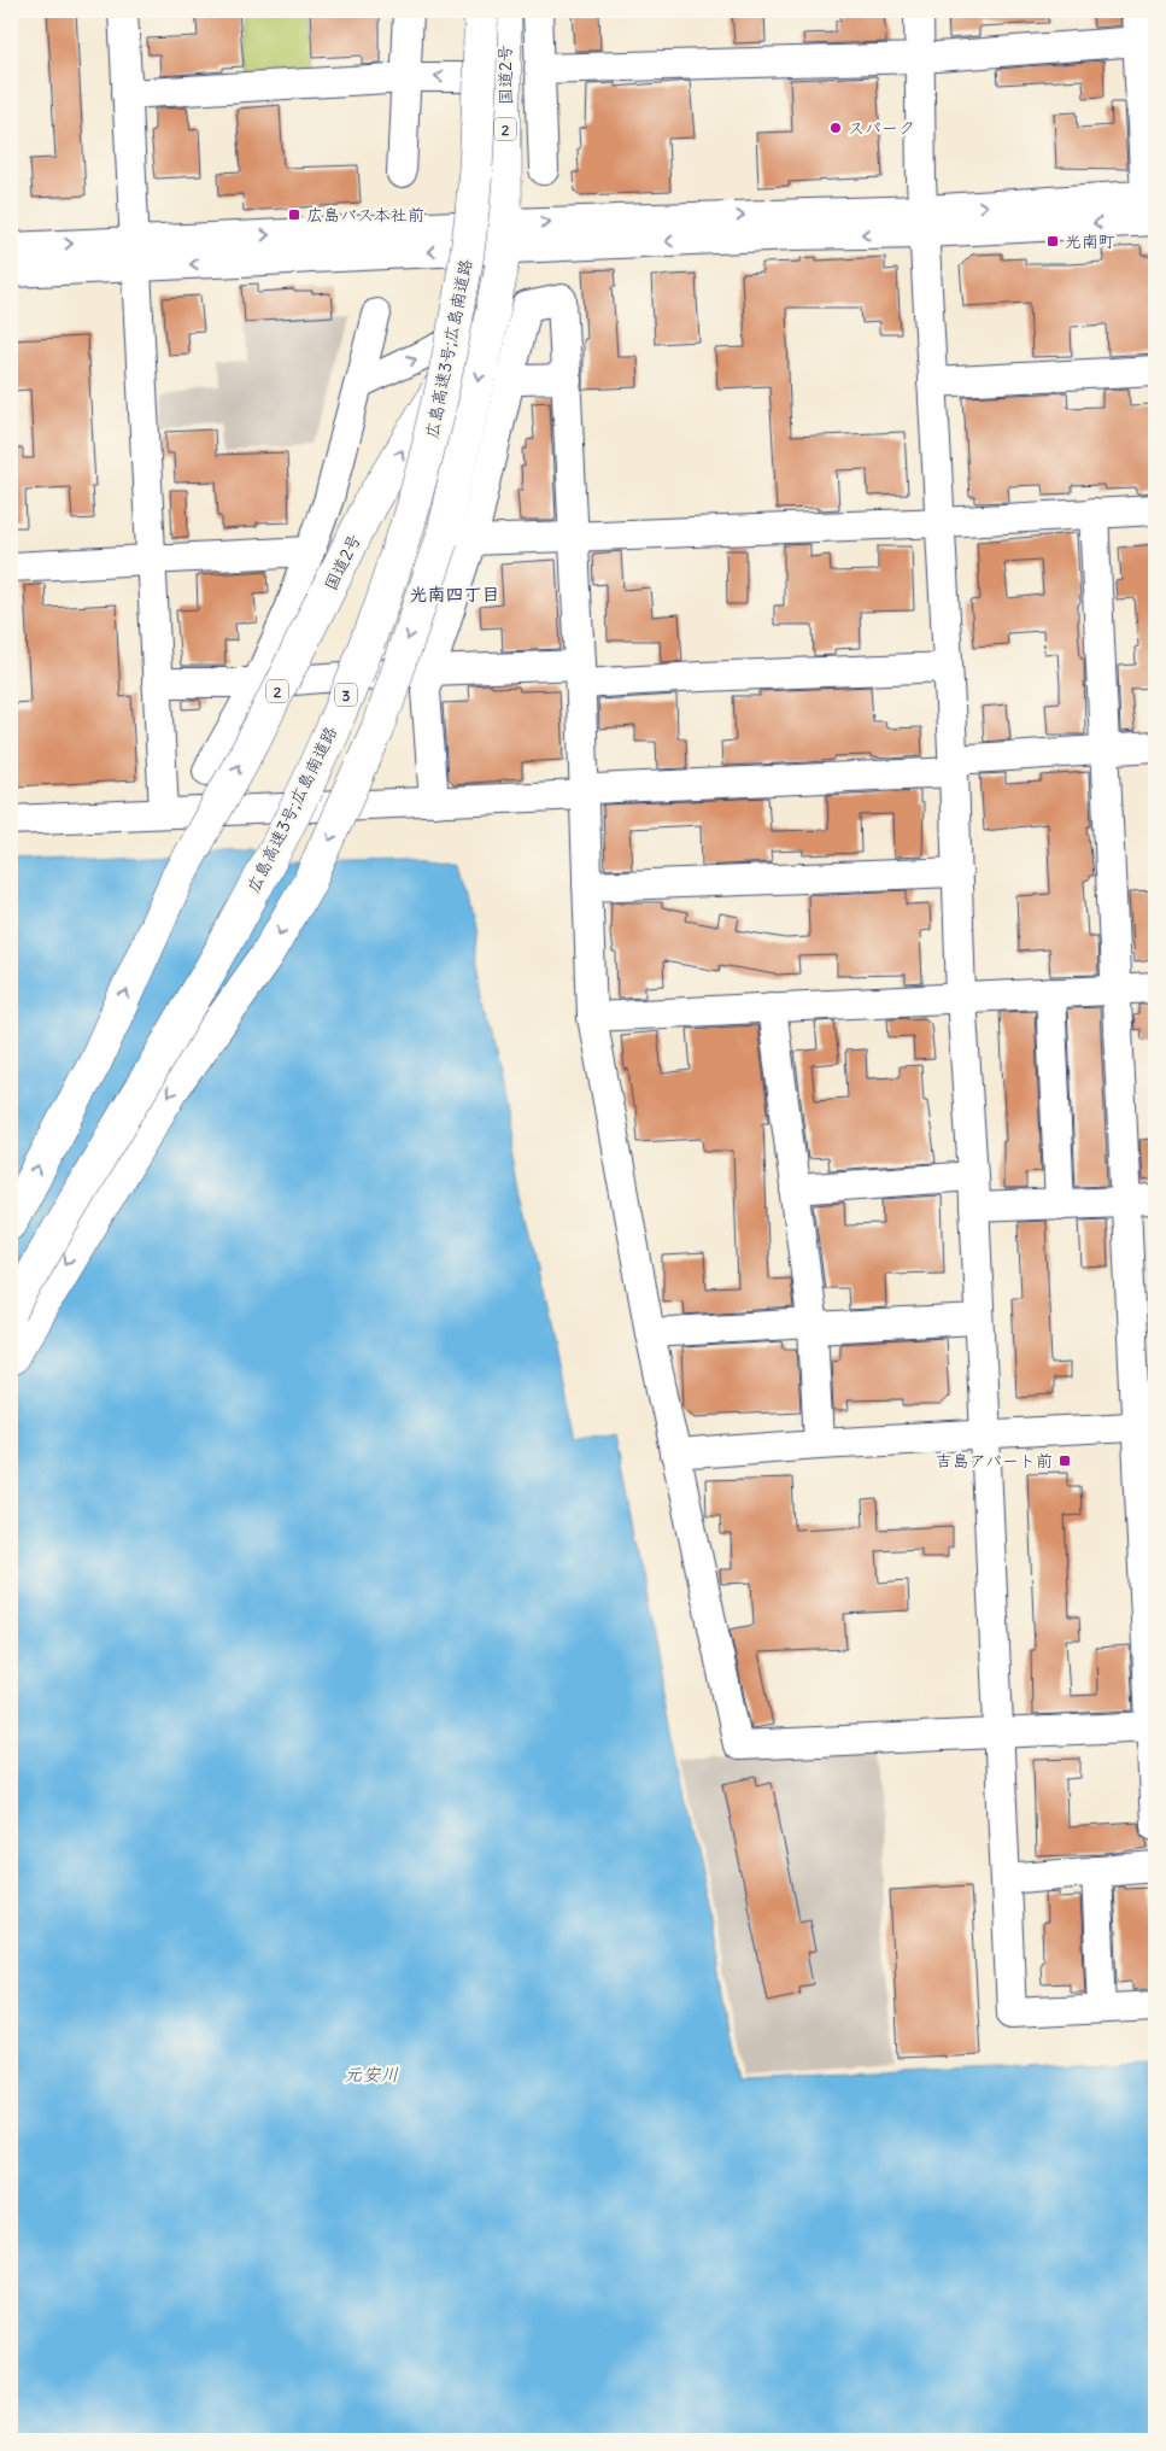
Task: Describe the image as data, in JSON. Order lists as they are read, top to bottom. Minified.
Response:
{"streets":{"highway":["国道2号","2","広島高速3号;広島南道路","3"]},"districts":["光南四丁目"],"water":["元安川"],"places":{"other":["スパーク"],"transit":["広島バス本社前","光南町","吉島アパート前"]}}
